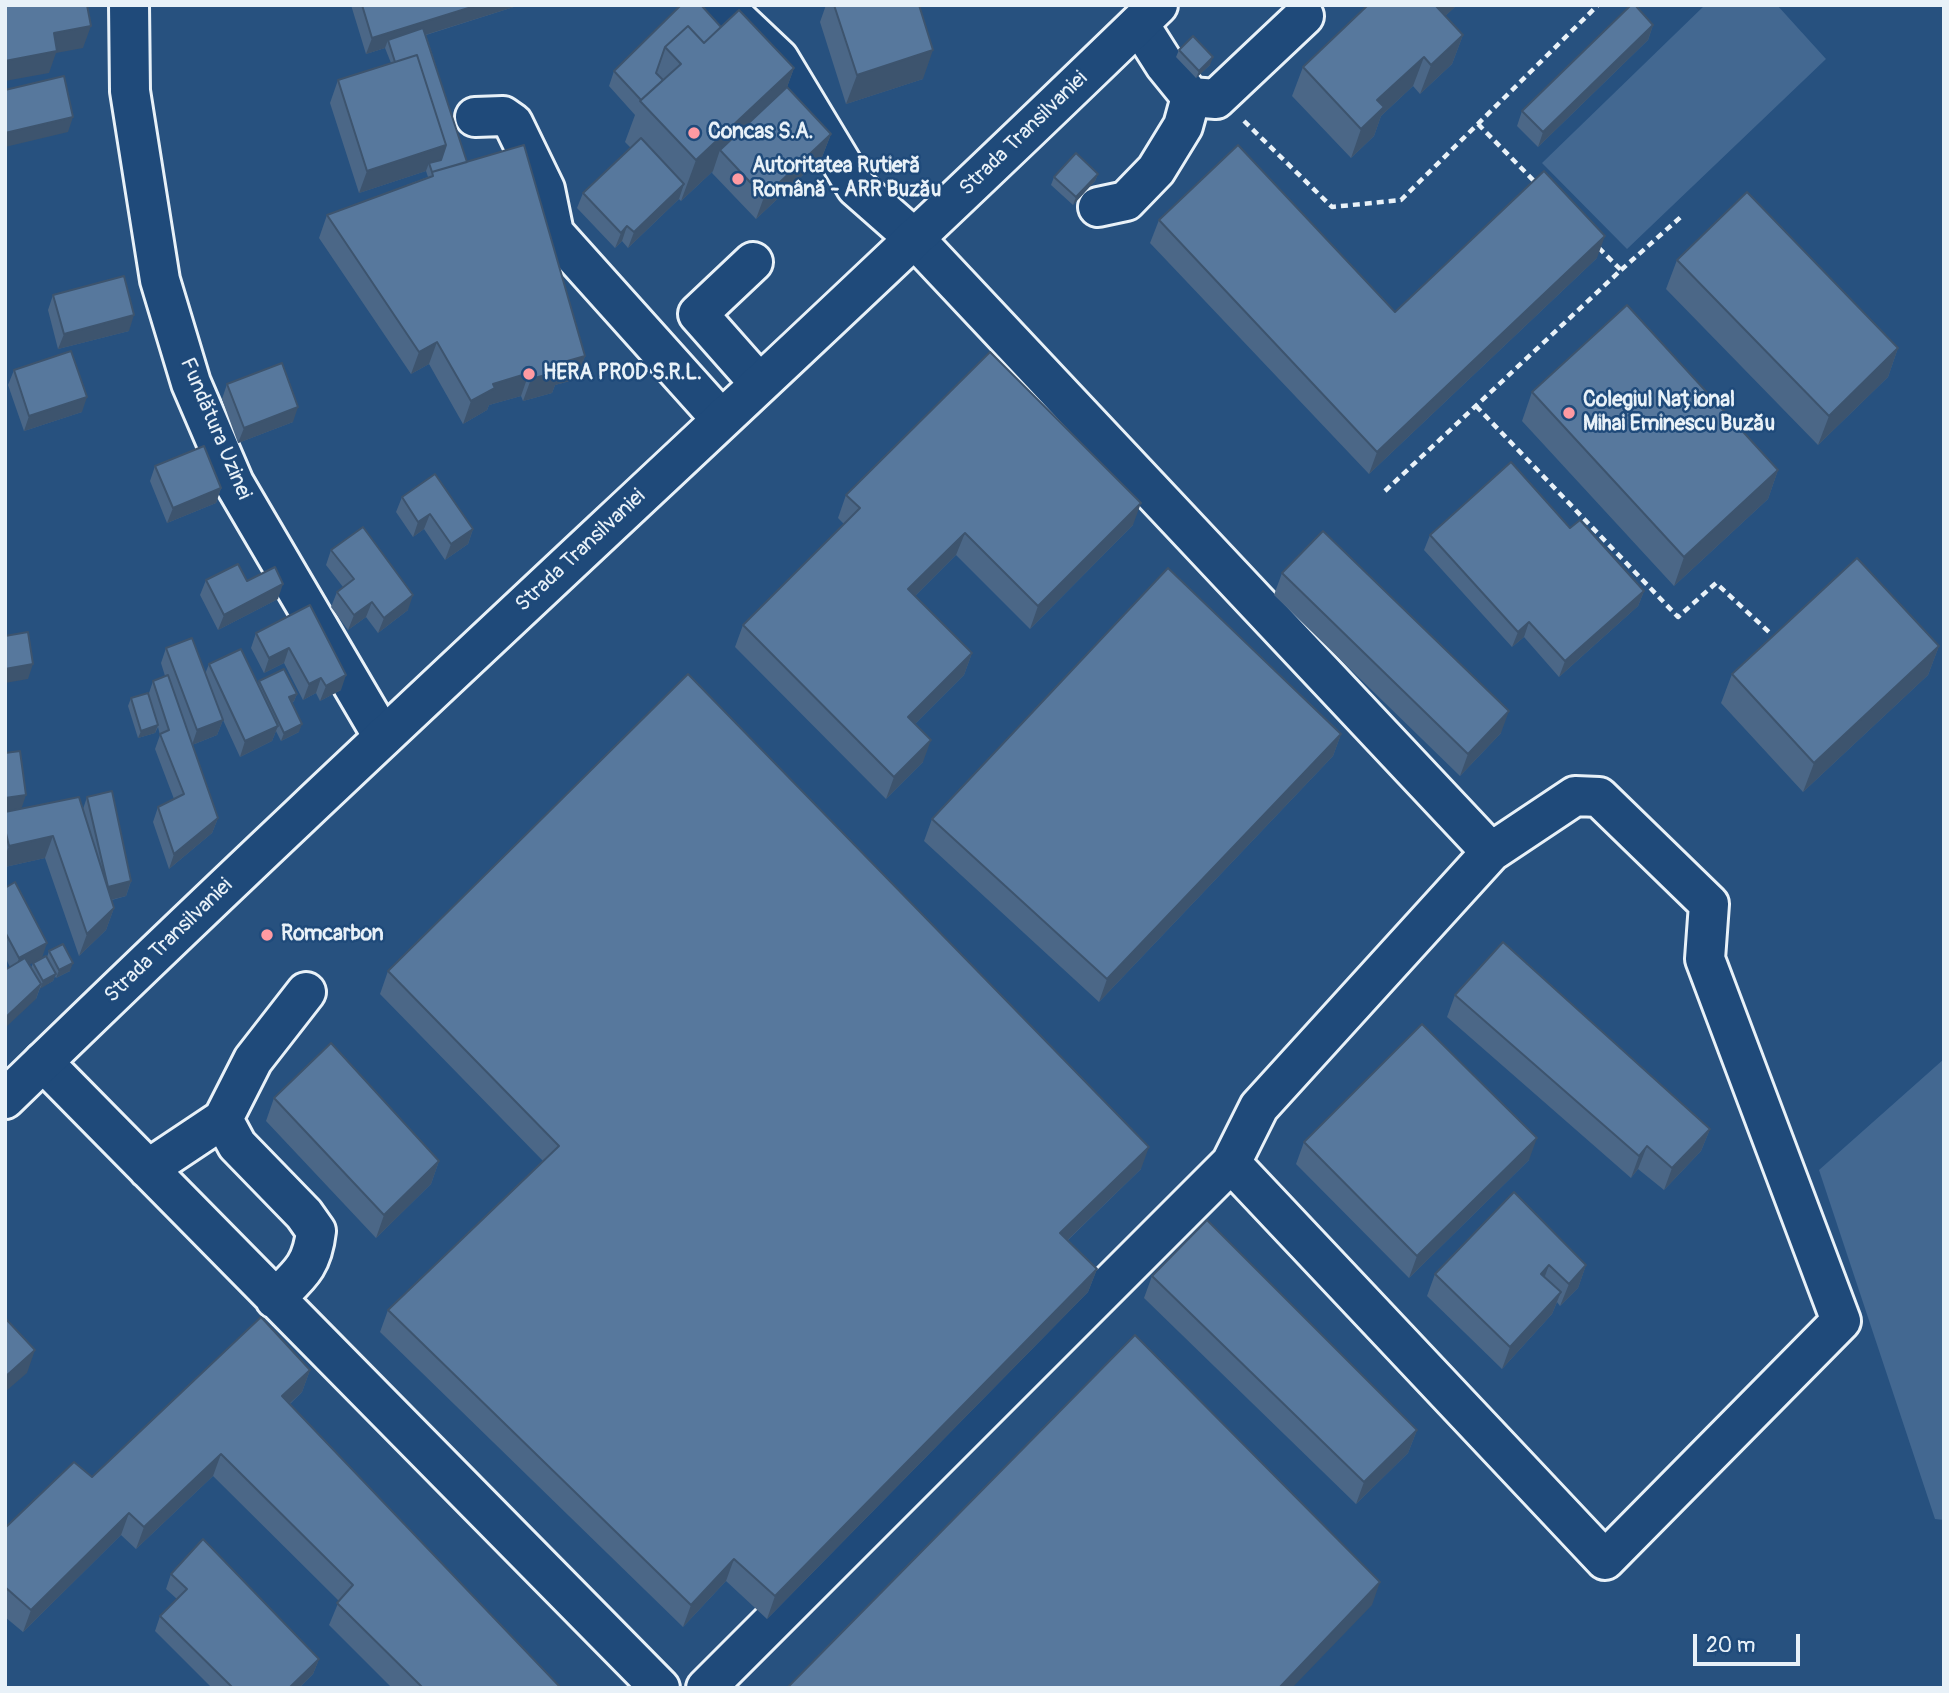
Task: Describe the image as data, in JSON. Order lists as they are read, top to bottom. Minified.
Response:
{"streets":{"main road":["Strada Transilvaniei","Fundătura Uzinei"]},"crossings":[["Strada Transilvaniei","Fundătura Uzinei"]],"places":["Concas S.A.","Autoritatea Rutieră Română - ARR Buzău","HERA PROD S.R.L.","Colegiul Național Mihai Eminescu Buzău","Romcarbon"],"scale_bar":"20 m"}
